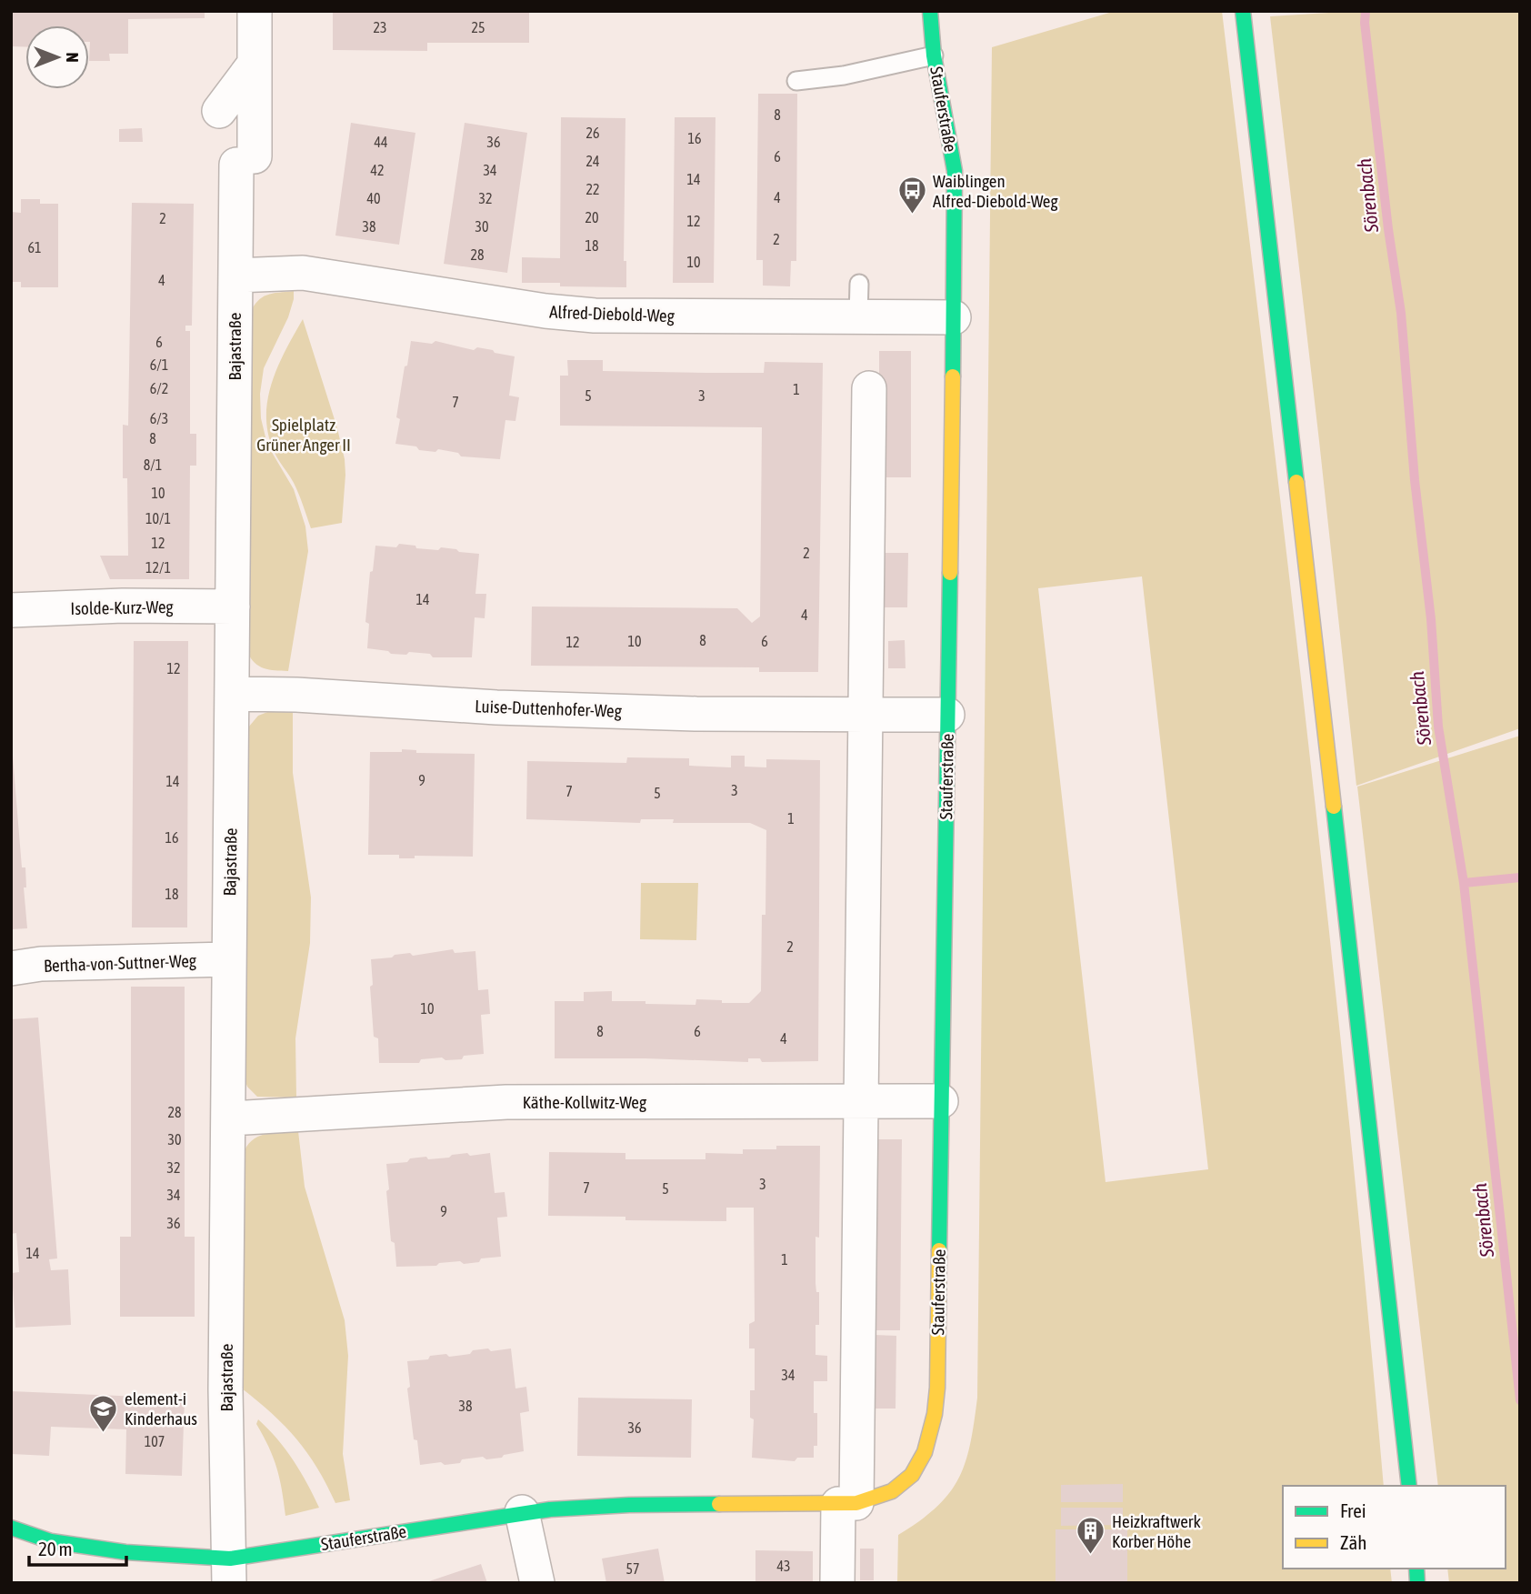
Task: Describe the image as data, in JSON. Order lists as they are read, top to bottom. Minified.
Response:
{"streets":{"street":["Stauferstraße","Alfred-Diebold-Weg","Bajastraße","Isolde-Kurz-Weg","Luise-Duttenhofer-Weg","Bertha-von-Suttner-Weg","Käthe-Kollwitz-Weg"]},"crossings":[["Stauferstraße","Alfred-Diebold-Weg"],["Stauferstraße","Bajastraße"],["Stauferstraße","Luise-Duttenhofer-Weg"],["Stauferstraße","Käthe-Kollwitz-Weg"],["Alfred-Diebold-Weg","Bajastraße"],["Bajastraße","Isolde-Kurz-Weg"],["Bajastraße","Luise-Duttenhofer-Weg"],["Bajastraße","Bertha-von-Suttner-Weg"],["Bajastraße","Käthe-Kollwitz-Weg"]],"water":["Sörenbach"],"parks":["Spielplatz Grüner Anger II"],"places":{"bus stop":["Waiblingen Alfred-Diebold-Weg"],"school or university":["element-i Kinderhaus"],"building":["Heizkraftwerk Korber Höhe"]},"house_numbers":["23","25","8","26","16","44","36","6","24","42","34","14","22","4","40","32","20","2","12","38","30","2","18","61","28","10","4","6","6/1","6/2","1","5","3","7","6/3","8","8/1","10","10/1","12","2","12/1","14","4","8","10","6","12","12","9","14","3","7","5","1","16","18","2","10","8","6","4","28","30","32","3","7","5","34","9","36","14","1","34","38","36","107","43","57"],"legend":["Frei","Zäh"],"scale_bar":"20 m","north":"right"}
